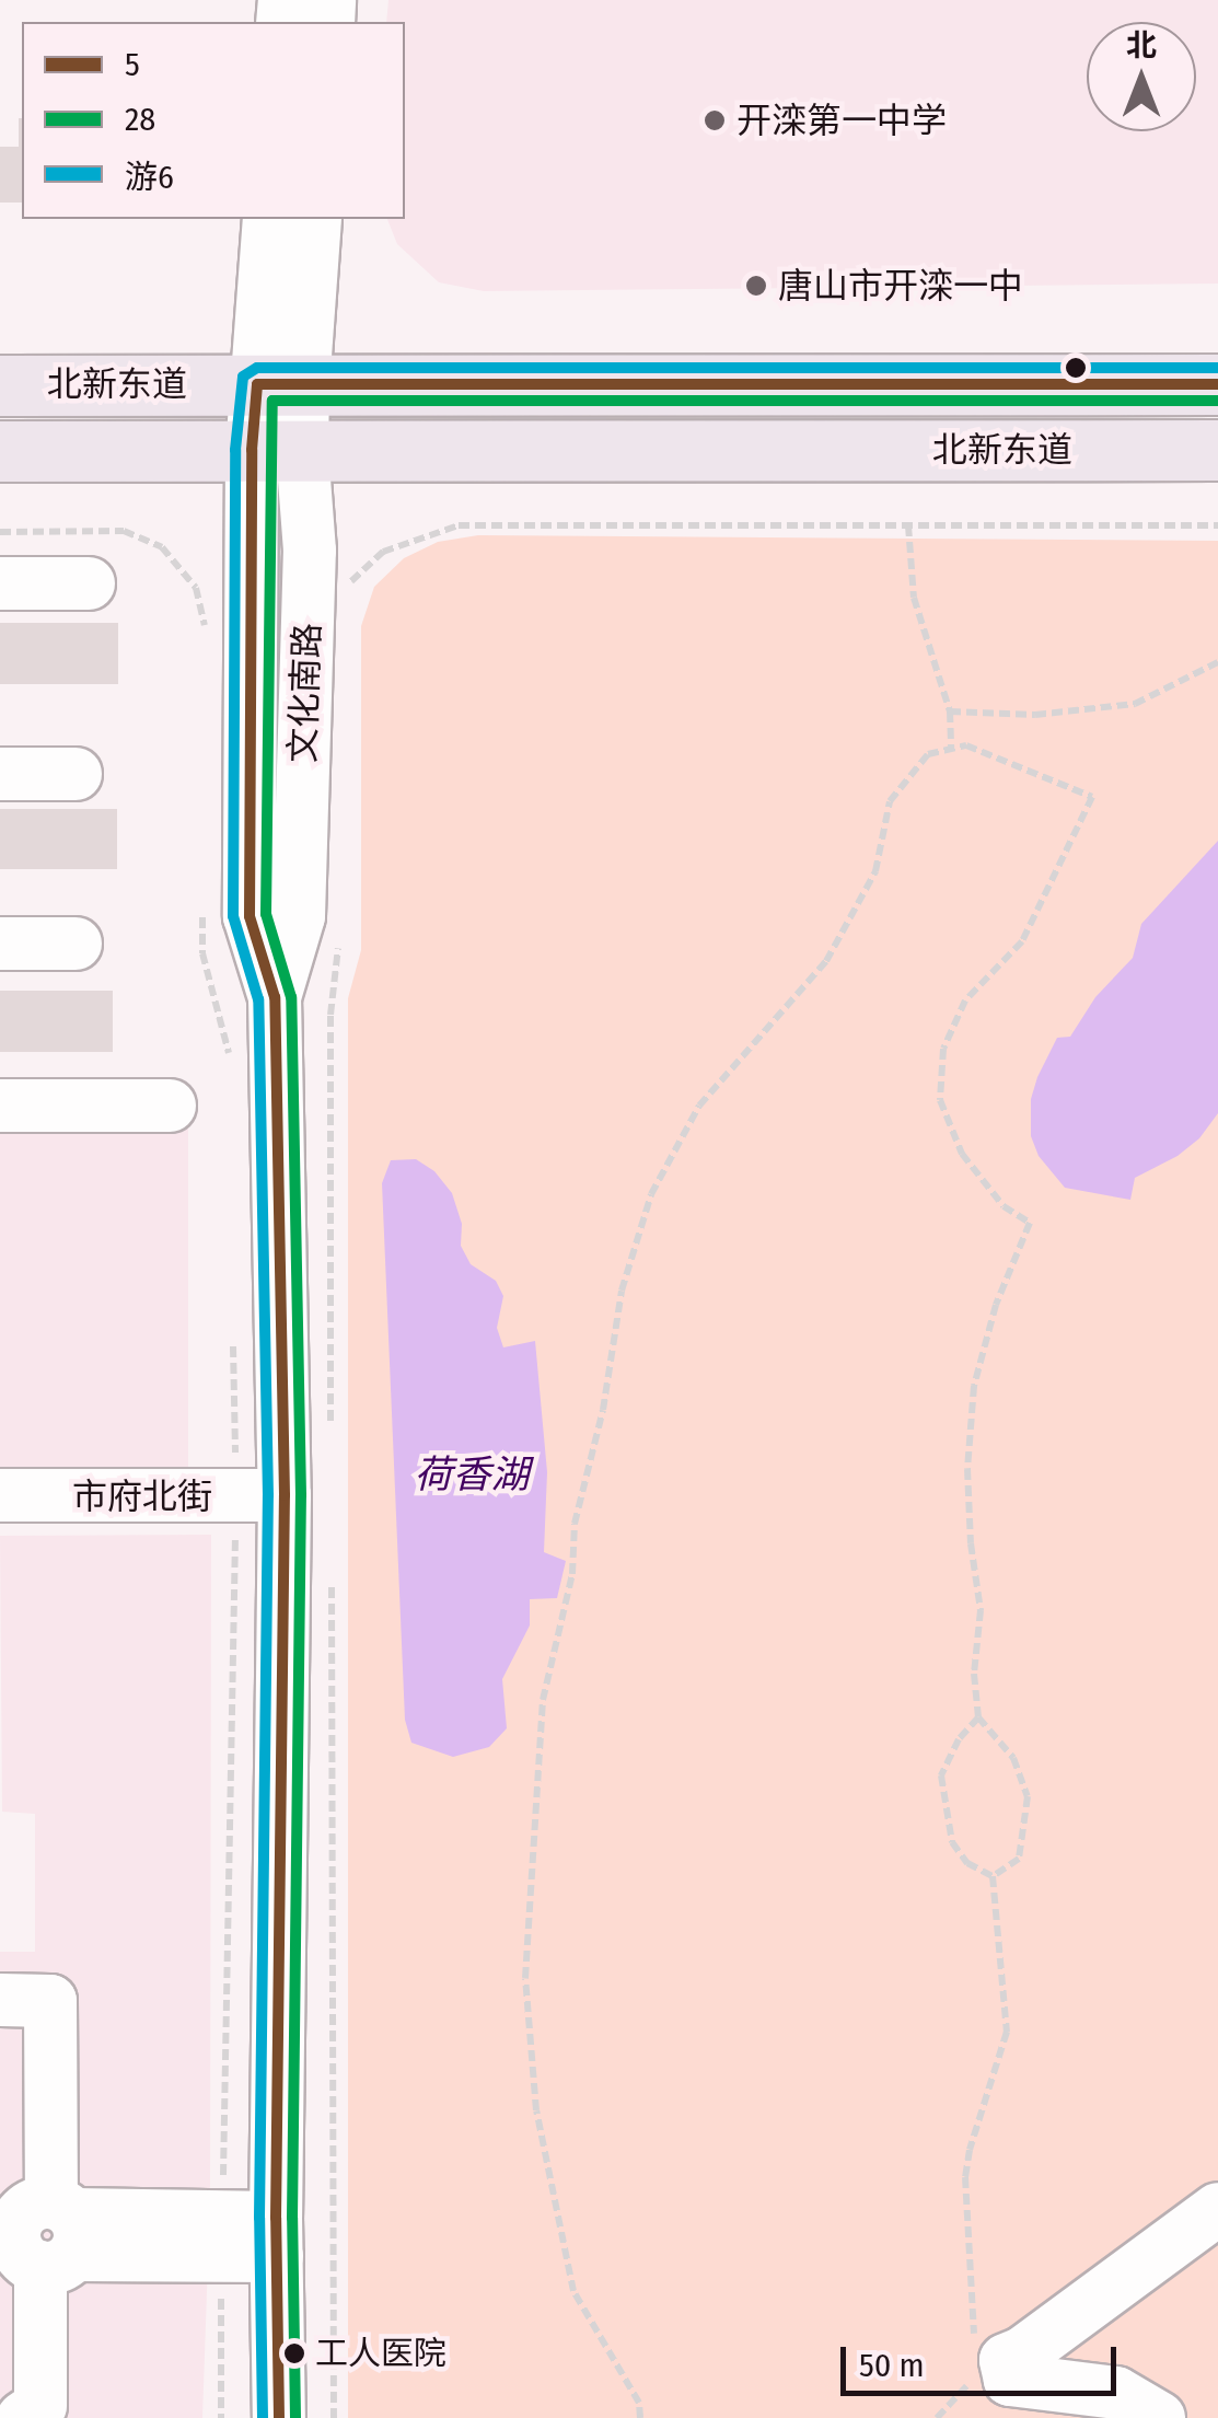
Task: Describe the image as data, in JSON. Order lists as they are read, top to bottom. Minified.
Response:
{"streets":{"main road":["北新东道"],"street":["文化南路","市府北街"]},"crossings":[["北新东道","文化南路"],["文化南路","市府北街"]],"water":["荷香湖"],"places":["开滦第一中学","唐山市开滦一中","工人医院"],"lines":["transit line 游6","transit line 5","transit line 28"],"legend":["5","28","游6"],"scale_bar":"50 m","north":"top"}
